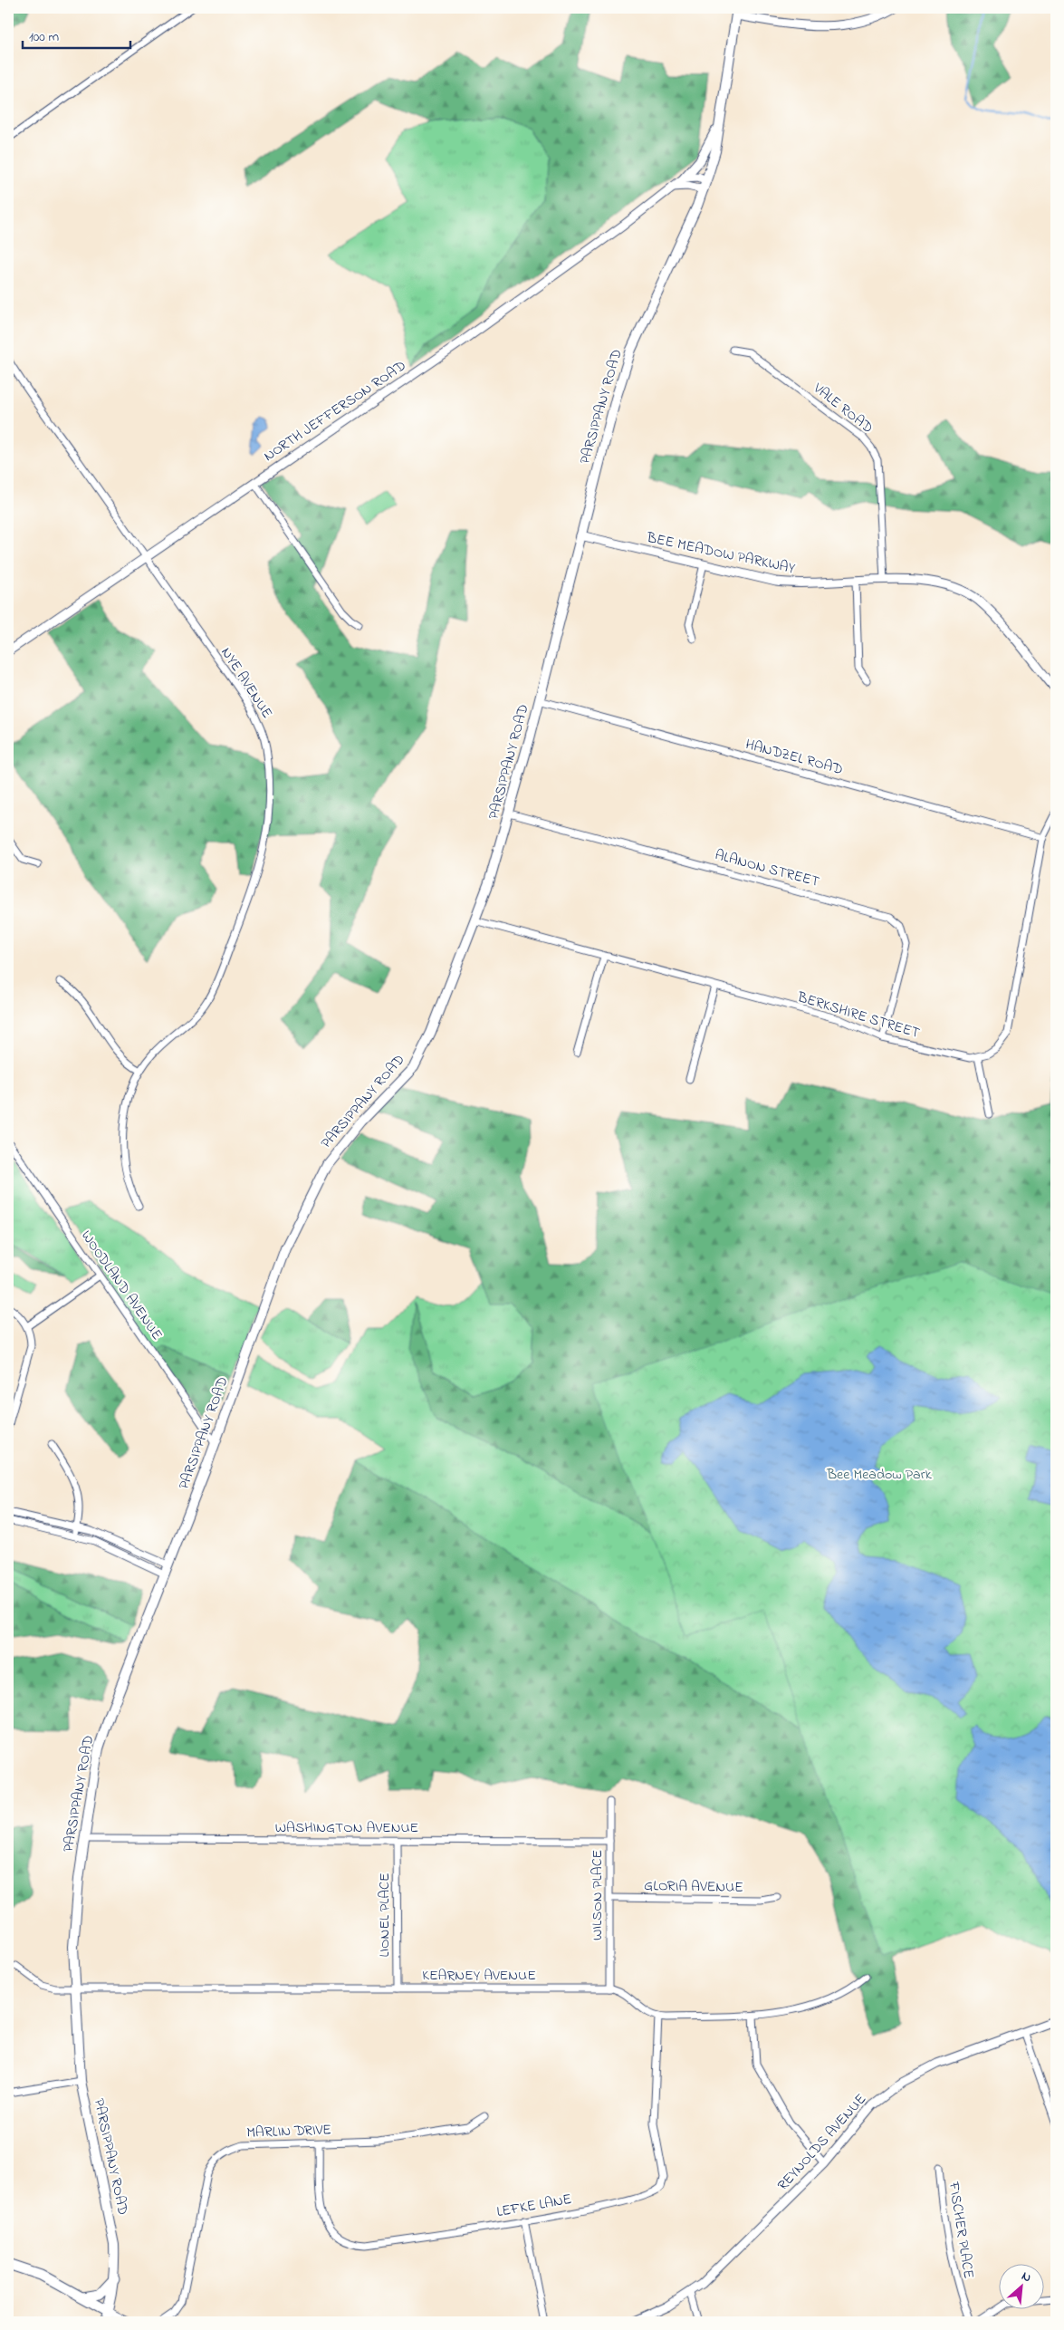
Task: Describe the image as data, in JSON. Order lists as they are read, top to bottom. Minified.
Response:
{"streets":{"main road":["PARSIPPANY ROAD"],"street":["VALE ROAD","NORTH JEFFERSON ROAD","BEE MEADOW PARKWAY","NYE AVENUE","HANDZEL ROAD","ALANON STREET","BERKSHIRE STREET","WOODLAND AVENUE","WASHINGTON AVENUE","GLORIA AVENUE","WILSON PLACE","LIONEL PLACE","KEARNEY AVENUE","MARLIN DRIVE","REYNOLDS AVENUE","LEFKE LANE","FISCHER PLACE"]},"crossings":[["PARSIPPANY ROAD","BEE MEADOW PARKWAY"],["PARSIPPANY ROAD","HANDZEL ROAD"],["PARSIPPANY ROAD","ALANON STREET"],["PARSIPPANY ROAD","BERKSHIRE STREET"],["PARSIPPANY ROAD","WOODLAND AVENUE"],["PARSIPPANY ROAD","WASHINGTON AVENUE"],["PARSIPPANY ROAD","KEARNEY AVENUE"],["VALE ROAD","BEE MEADOW PARKWAY"],["NORTH JEFFERSON ROAD","NYE AVENUE"],["HANDZEL ROAD","BERKSHIRE STREET"],["ALANON STREET","BERKSHIRE STREET"],["WASHINGTON AVENUE","WILSON PLACE"],["WASHINGTON AVENUE","LIONEL PLACE"],["GLORIA AVENUE","WILSON PLACE"],["WILSON PLACE","KEARNEY AVENUE"],["LIONEL PLACE","KEARNEY AVENUE"],["KEARNEY AVENUE","LEFKE LANE"],["MARLIN DRIVE","LEFKE LANE"]],"parks":["Bee Meadow Park"],"scale_bar":"100 m","north":"top right"}
